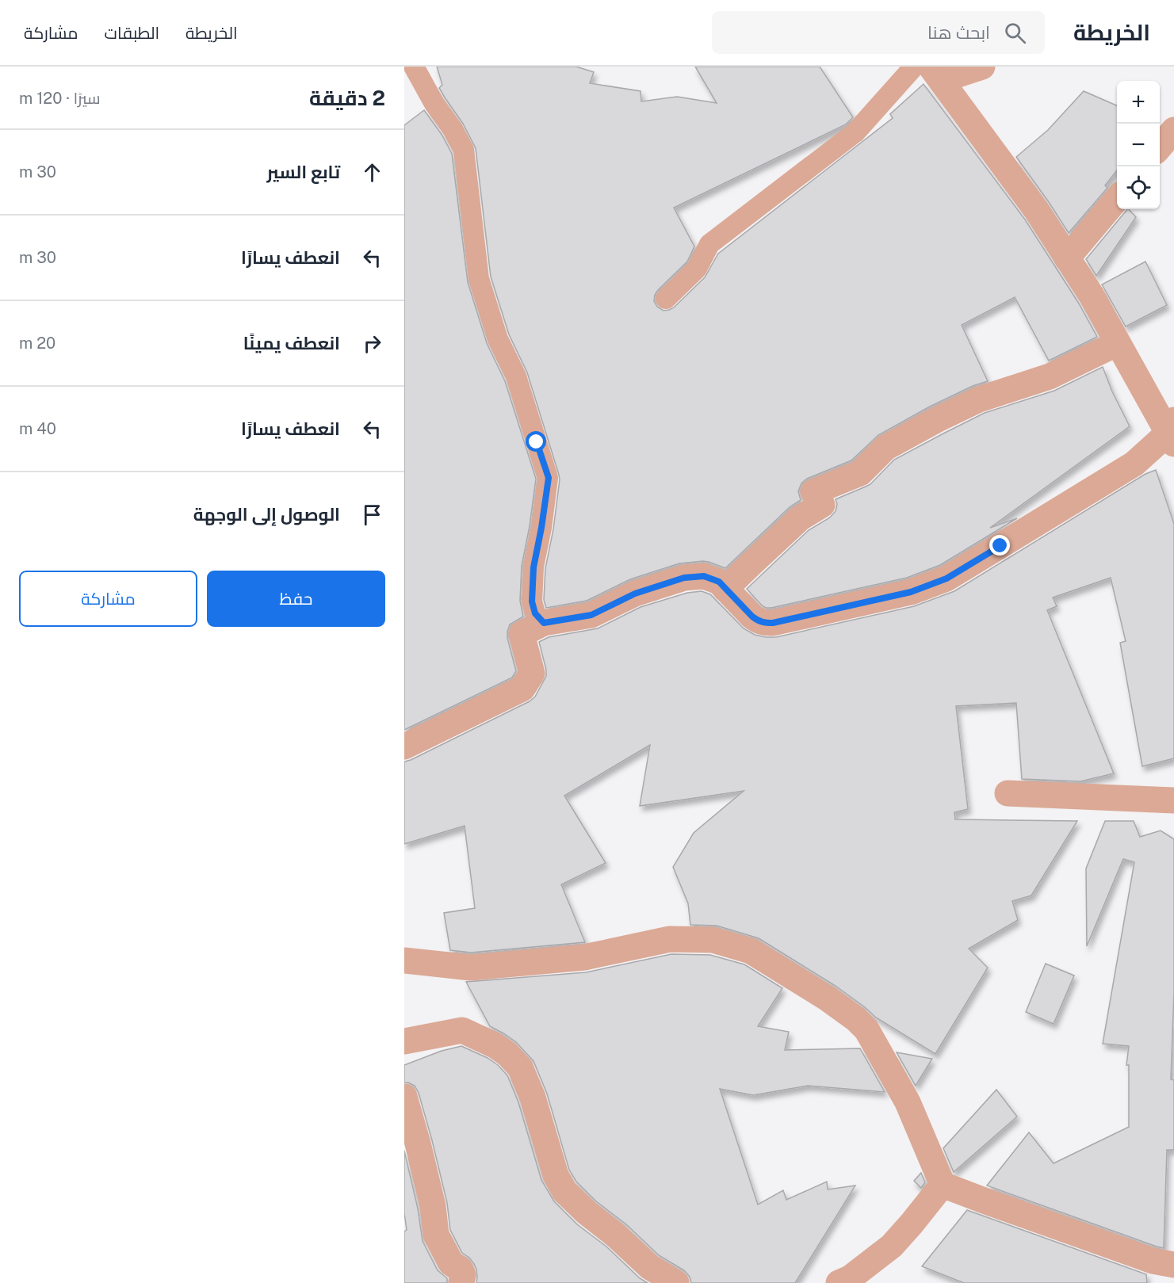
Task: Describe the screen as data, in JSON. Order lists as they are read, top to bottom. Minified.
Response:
{"page":{"header":"الخريطة","search":"ابحث هنا","nav":["الخريطة","الطبقات","مشاركة"],"heading":["2 دقيقة","سيرًا · 120 m"],"map_buttons":["+","−"],"list":[["تابع السير","30 m"],["انعطف يسارًا","30 m"],["انعطف يمينًا","20 m"],["انعطف يسارًا","40 m"],"الوصول إلى الوجهة"],"buttons":["حفظ","مشاركة"]}}
